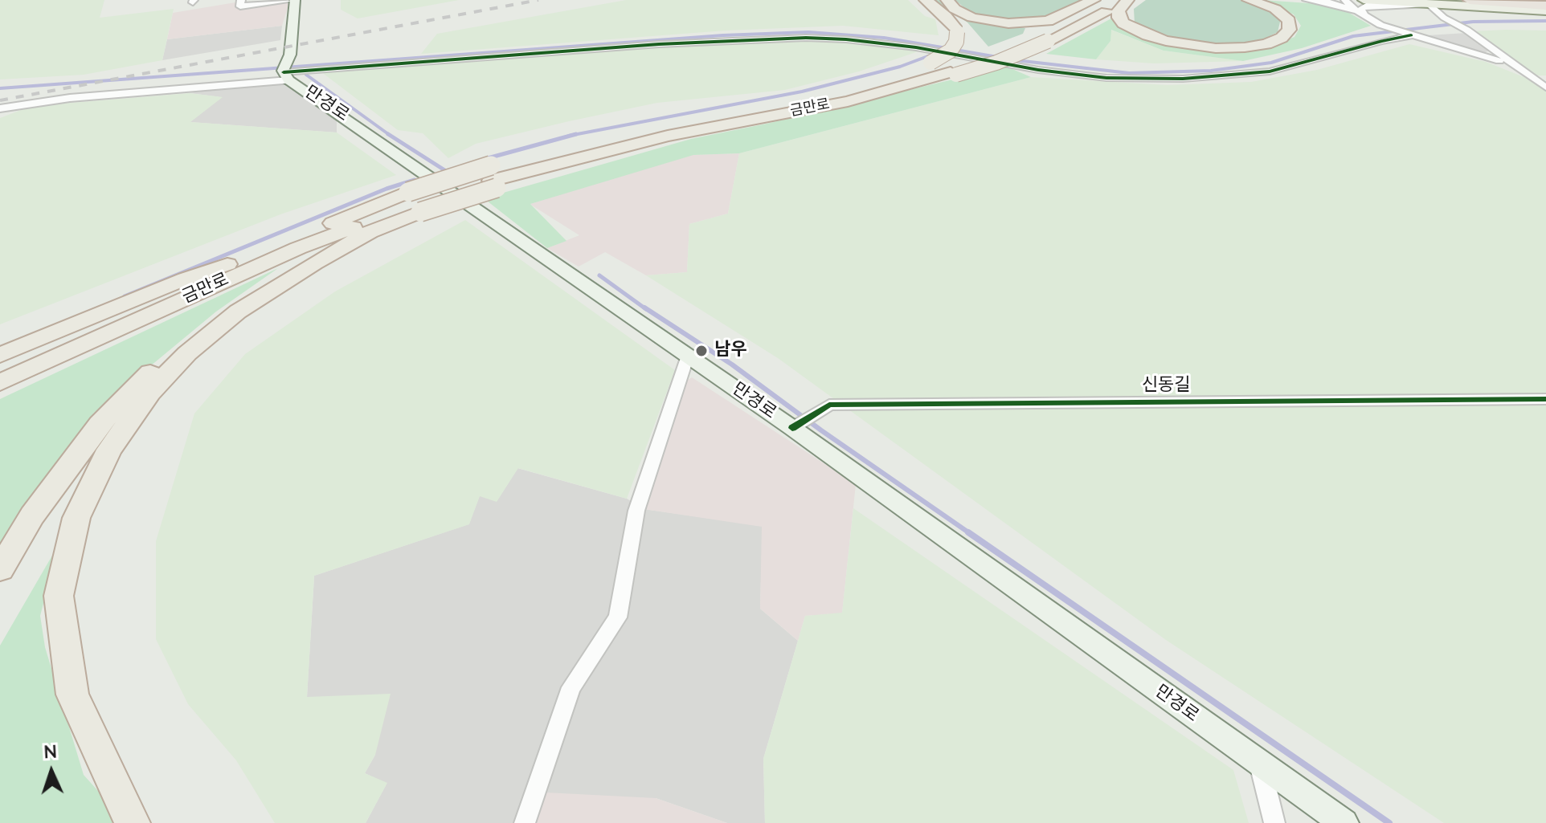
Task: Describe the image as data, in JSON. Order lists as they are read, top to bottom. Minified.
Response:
{"streets":{"highway":["금만로"],"main road":["만경로"],"street":["신동길"]},"crossings":[["만경로","신동길"]],"places":["남우"],"north":"top"}
